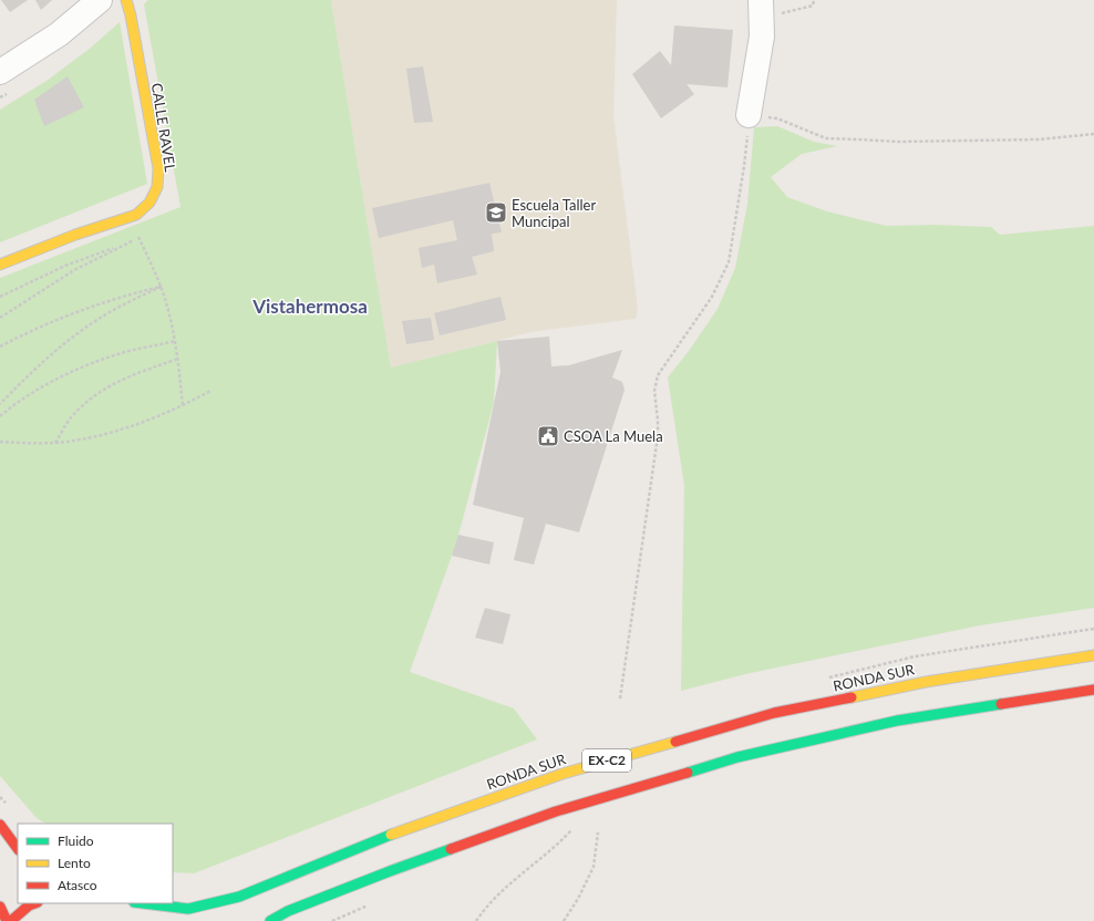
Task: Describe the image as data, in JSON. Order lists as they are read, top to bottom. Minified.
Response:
{"streets":{"main road":["CALLE RAVEL","RONDA SUR","EX-C2"]},"districts":["Vistahermosa"],"places":{"school or university":["Escuela Taller Muncipal"],"public building":["CSOA La Muela"]},"legend":["Fluido","Lento","Atasco"]}
